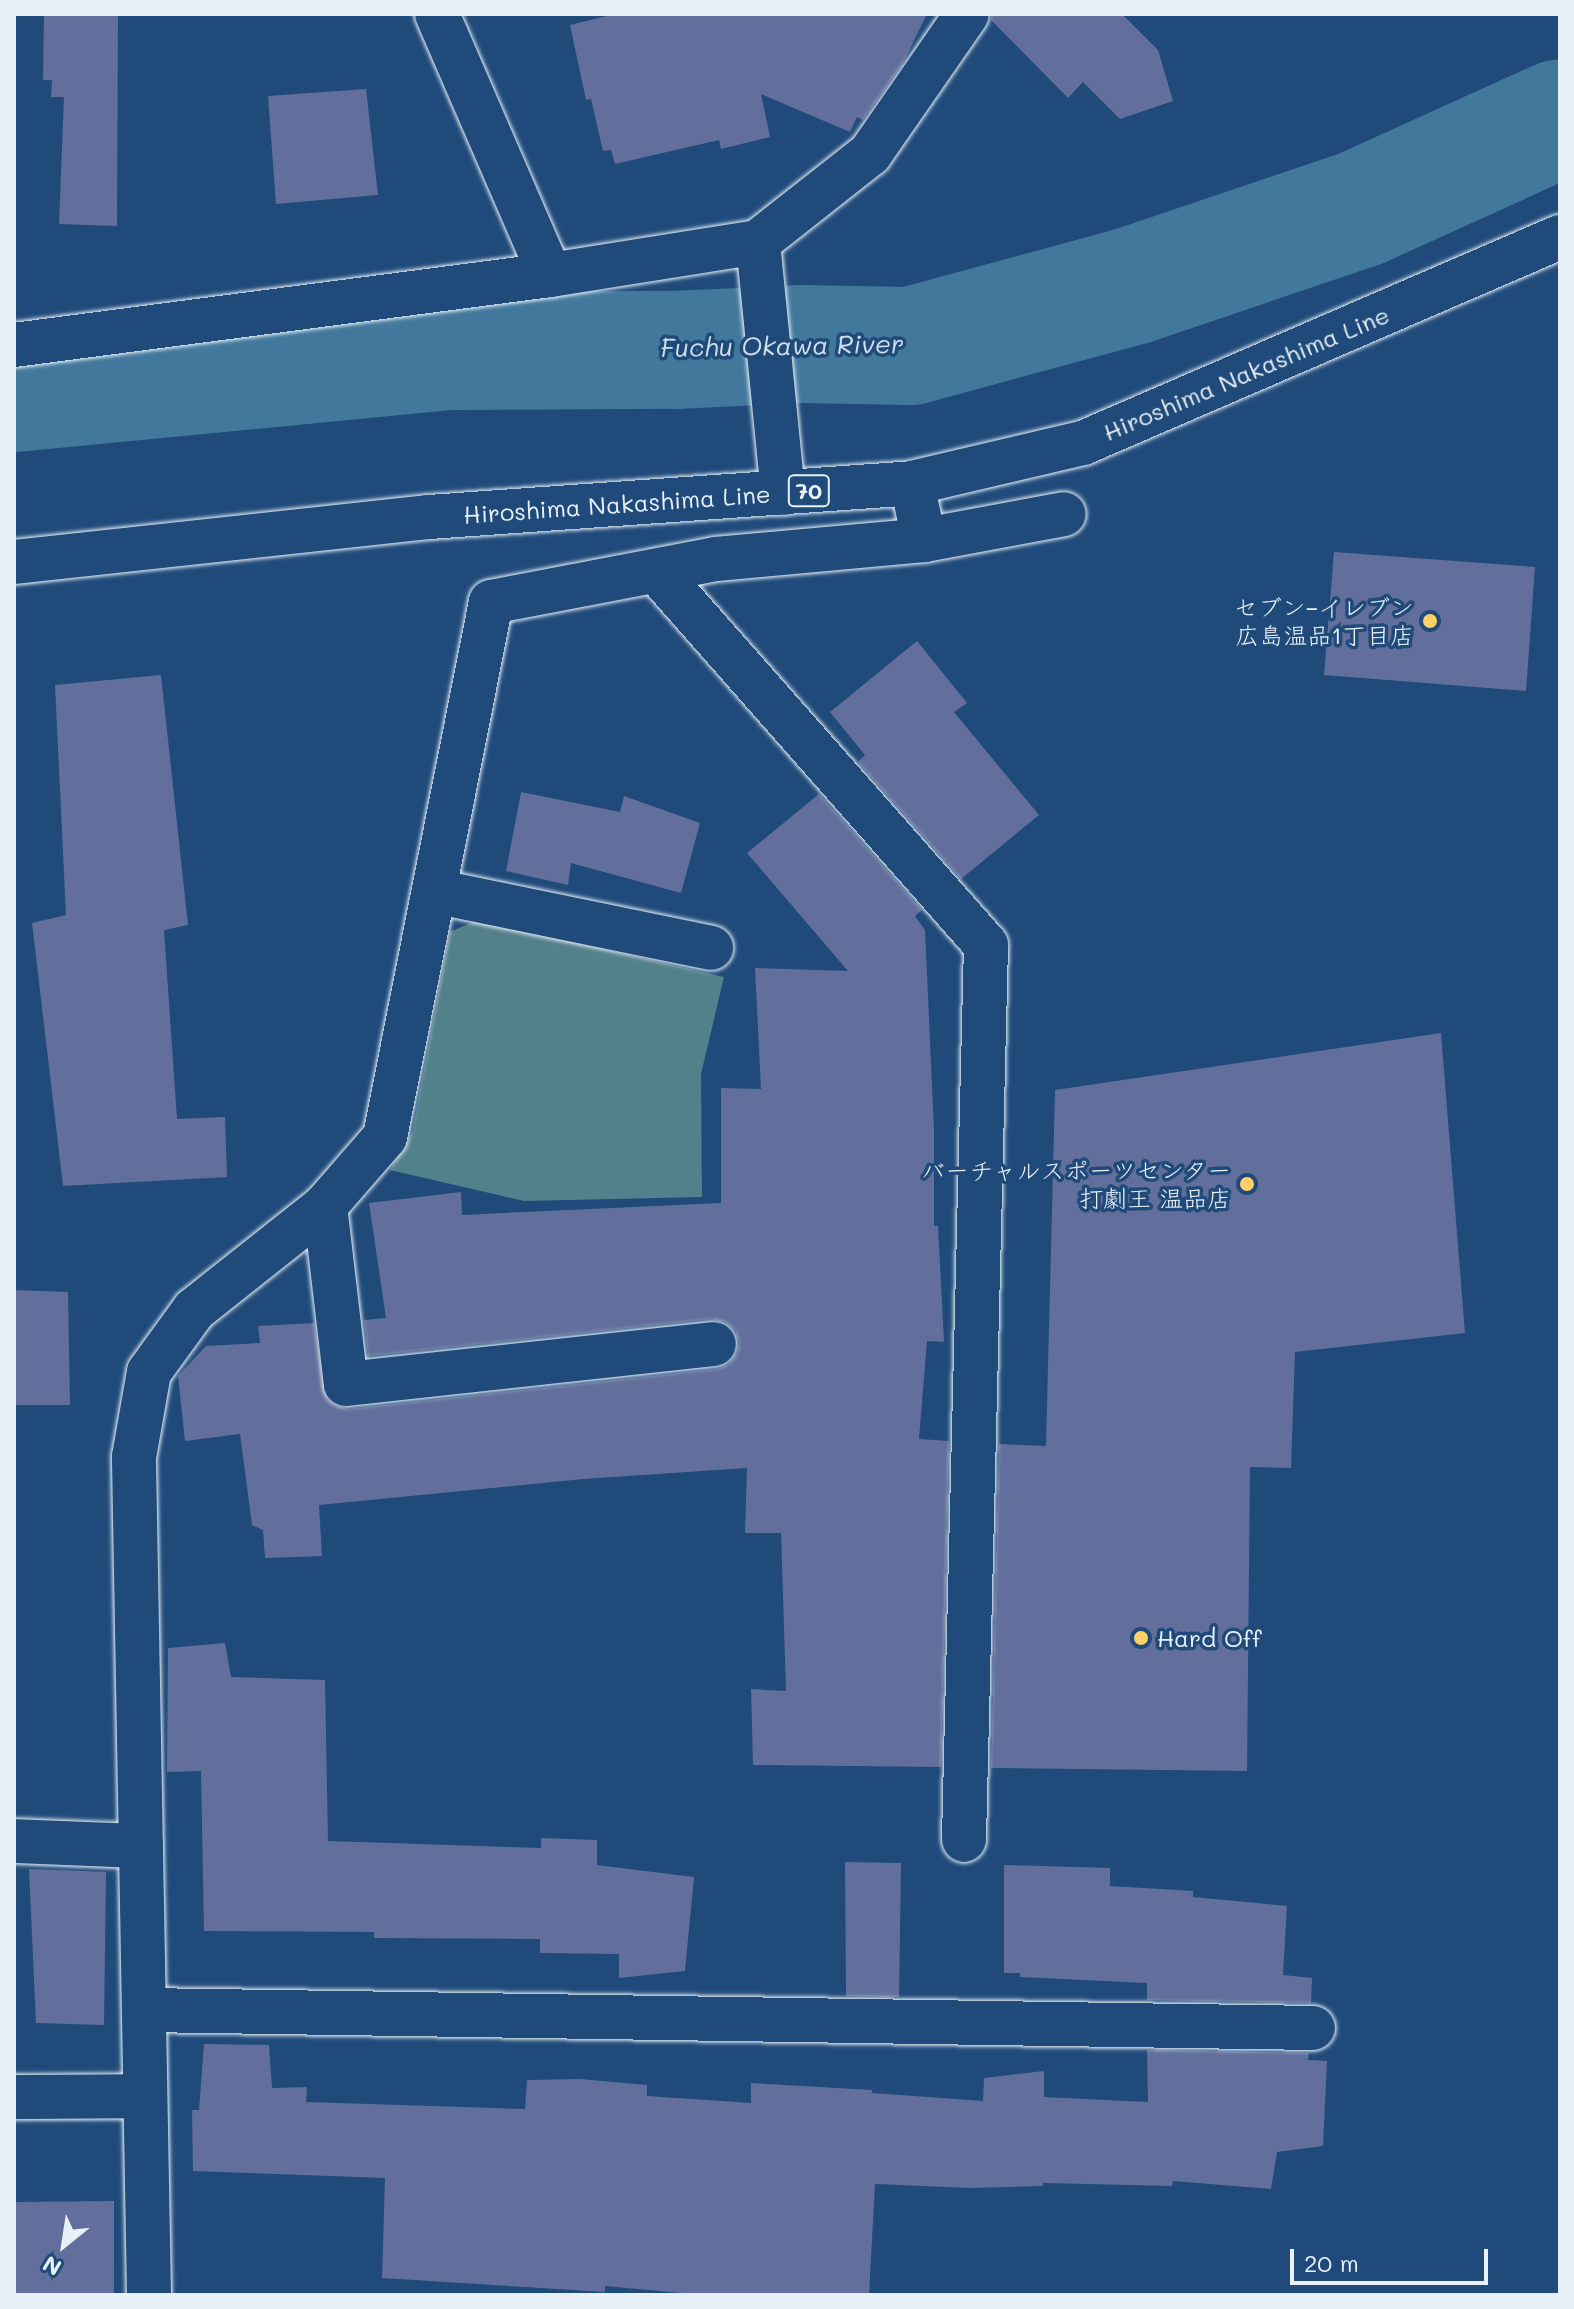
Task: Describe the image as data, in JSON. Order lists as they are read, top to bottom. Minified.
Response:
{"streets":{"street":["Hiroshima Nakashima Line","70"]},"water":["Fuchu Okawa River"],"places":["セブン‐イレブン 広島温品1丁目店","バーチャルスポーツセンター 打劇王 温品店","Hard Off"],"scale_bar":"20 m","north":"bottom left"}
